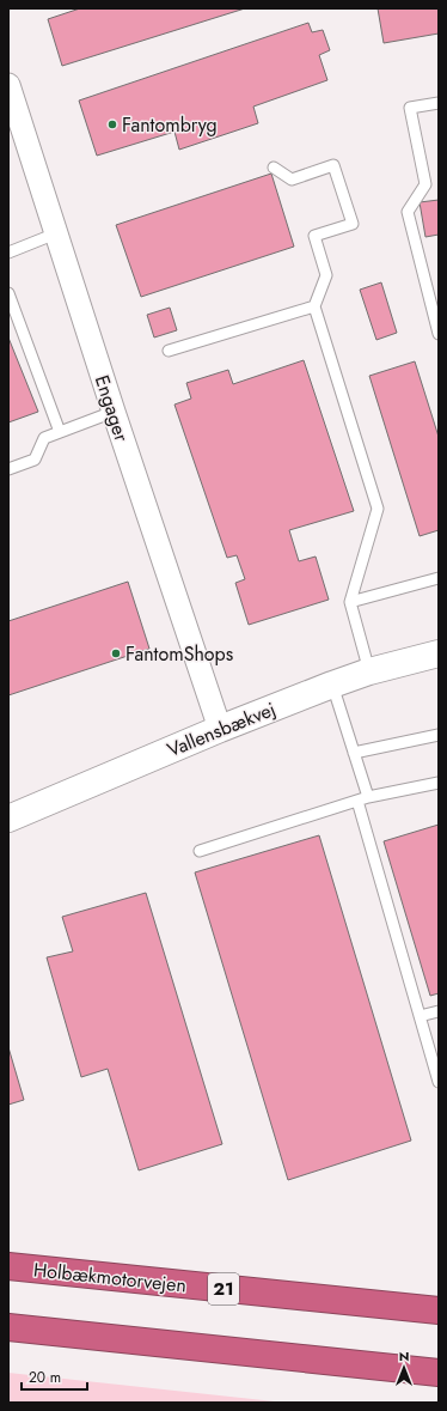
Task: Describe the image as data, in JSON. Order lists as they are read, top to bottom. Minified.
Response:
{"streets":{"highway":["Holbækmotorvejen","21"],"street":["Engager","Vallensbækvej"]},"crossings":[["Engager","Vallensbækvej"]],"places":["Fantombryg","FantomShops"],"scale_bar":"20 m","north":"top"}
